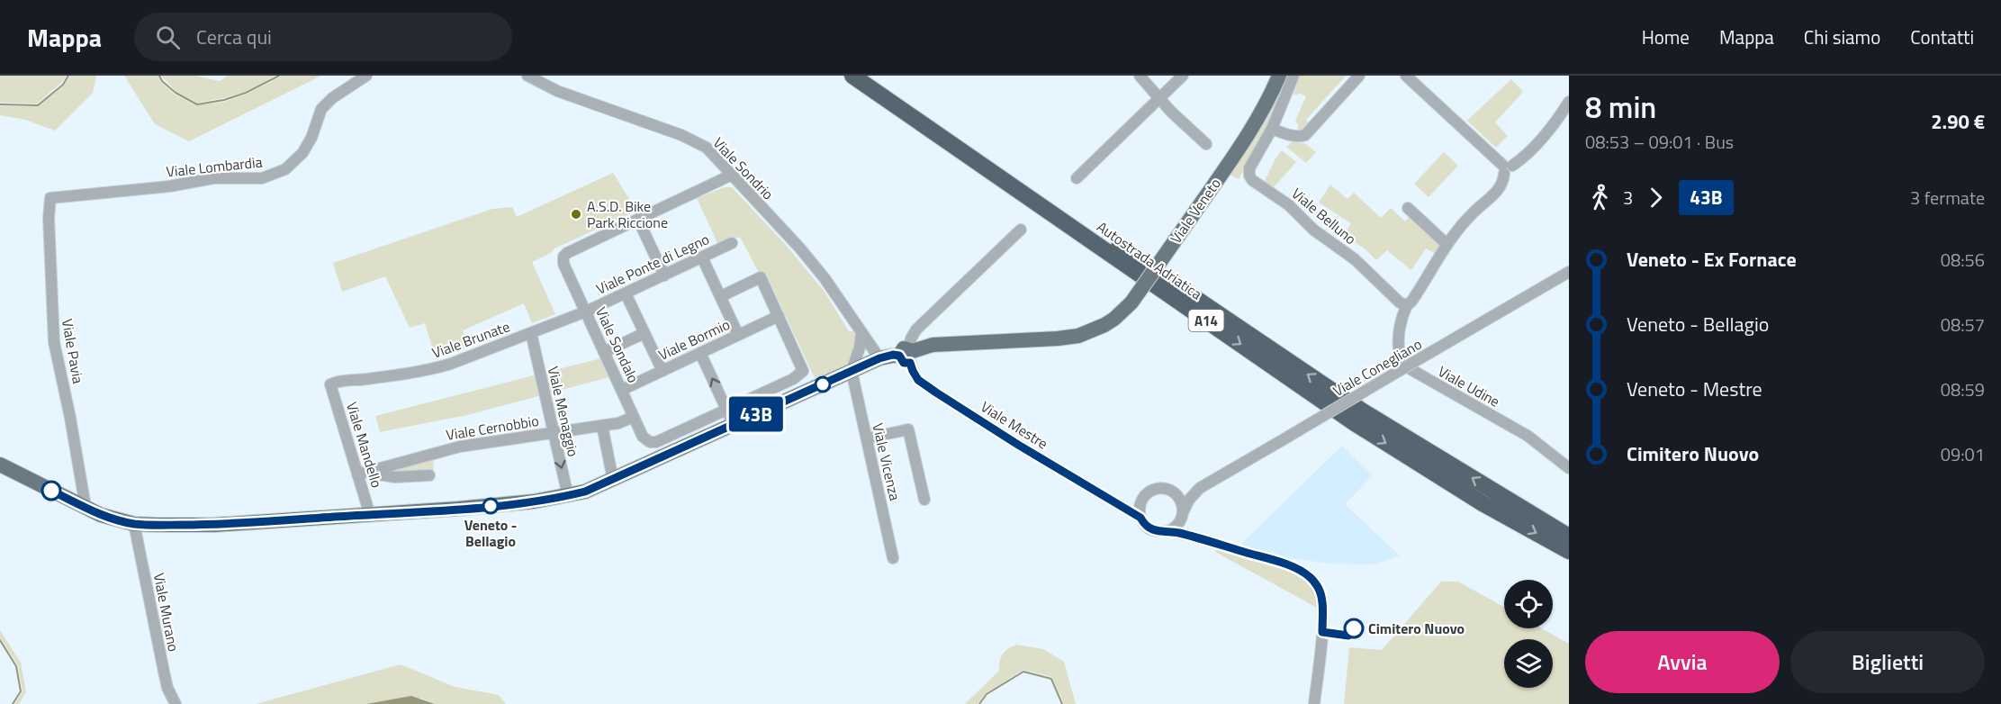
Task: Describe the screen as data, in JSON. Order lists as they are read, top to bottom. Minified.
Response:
{"streets":{"highway":["Autostrada Adriatica","A14"],"main road":["Viale Veneto"],"street":["Viale Lombardia","Viale Sondrio","Viale Belluno","Viale Ponte di Legno","Viale Brunate","Viale Bormio","Viale Sondalo","Viale Pavia","Viale Conegliano","Viale Udine","Viale Menaggio","Viale Mestre","Viale Cernobbio","Viale Mandello","Viale Vicenza","Viale Murano"]},"crossings":[["Viale Lombardia","Viale Pavia"],["Viale Sondrio","Viale Veneto"],["Viale Veneto","Viale Pavia"],["Viale Veneto","Viale Menaggio"],["Viale Veneto","Viale Mestre"],["Viale Veneto","Viale Mandello"],["Viale Veneto","Viale Vicenza"],["Viale Veneto","Viale Murano"],["Viale Belluno","Viale Udine"],["Viale Ponte di Legno","Viale Brunate"],["Viale Ponte di Legno","Viale Sondalo"],["Viale Brunate","Viale Sondalo"],["Viale Brunate","Viale Menaggio"],["Viale Brunate","Viale Mandello"],["Viale Bormio","Viale Sondalo"],["Viale Sondalo","Viale Cernobbio"],["Viale Conegliano","Viale Mestre"],["Viale Menaggio","Viale Cernobbio"],["Viale Cernobbio","Viale Mandello"]],"places":["A.S.D. Bike Park Riccione","Veneto - Bellagio","Cimitero Nuovo"],"lines":["bus line 43B"],"page":{"header":"Mappa","search":"Cerca qui","nav":["Home","Mappa","Chi siamo","Contatti"],"on_map":"43B","heading":["8 min","08:53 – 09:01 · Bus","2.90 €"],"legs":["3","43B","3 fermate"],"list":[{"name":"Veneto - Ex Fornace","value":"08:56"},{"name":"Veneto - Bellagio","value":"08:57"},{"name":"Veneto - Mestre","value":"08:59"},{"name":"Cimitero Nuovo","value":"09:01"}],"buttons":["Avvia","Biglietti"]}}
